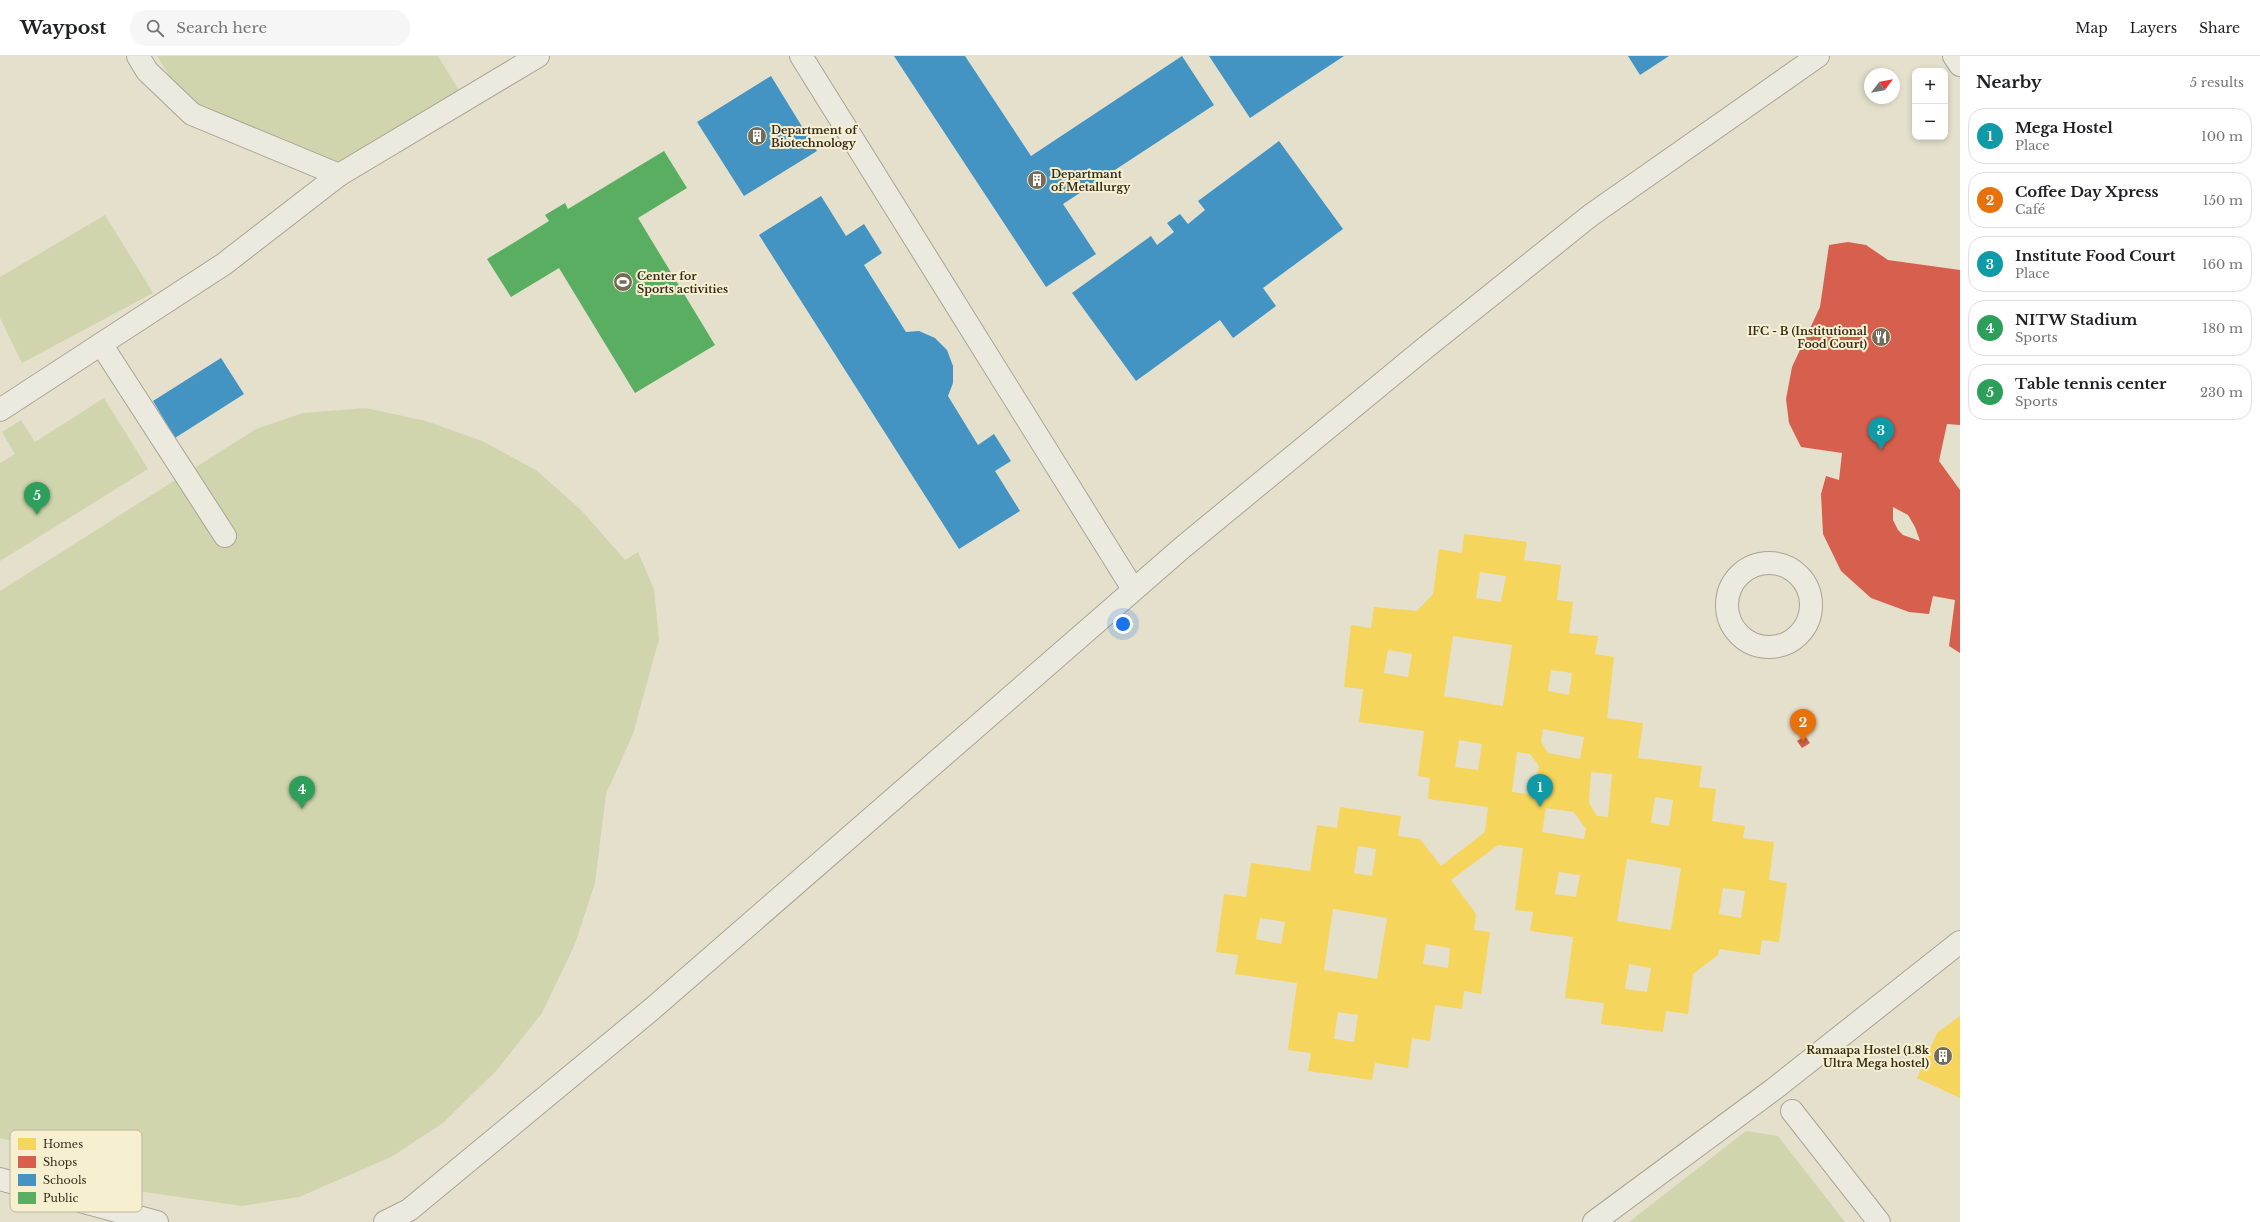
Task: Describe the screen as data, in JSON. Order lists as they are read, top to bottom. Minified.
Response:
{"places":{"building":["Department of Biotechnology","Departmant of Metallurgy","Ramaapa Hostel (1.8k Ultra Mega hostel)"],"sports":["Center for Sports activities"],"restaurant":["IFC - B (Institutional Food Court)"]},"legend":["Homes","Shops","Schools","Public"],"north":"top right","page":{"header":"Waypost","search":"Search here","nav":["Map","Layers","Share"],"heading":["Nearby","5 results"],"map_buttons":["+","−"],"list":[{"mark":"1","name":"Mega Hostel","note":"Place","value":"100 m"},{"mark":"2","name":"Coffee Day Xpress","note":"Café","value":"150 m"},{"mark":"3","name":"Institute Food Court","note":"Place","value":"160 m"},{"mark":"4","name":"NITW Stadium","note":"Sports","value":"180 m"},{"mark":"5","name":"Table tennis center","note":"Sports","value":"230 m"}],"pins":["3","5","2","1","4"]}}
